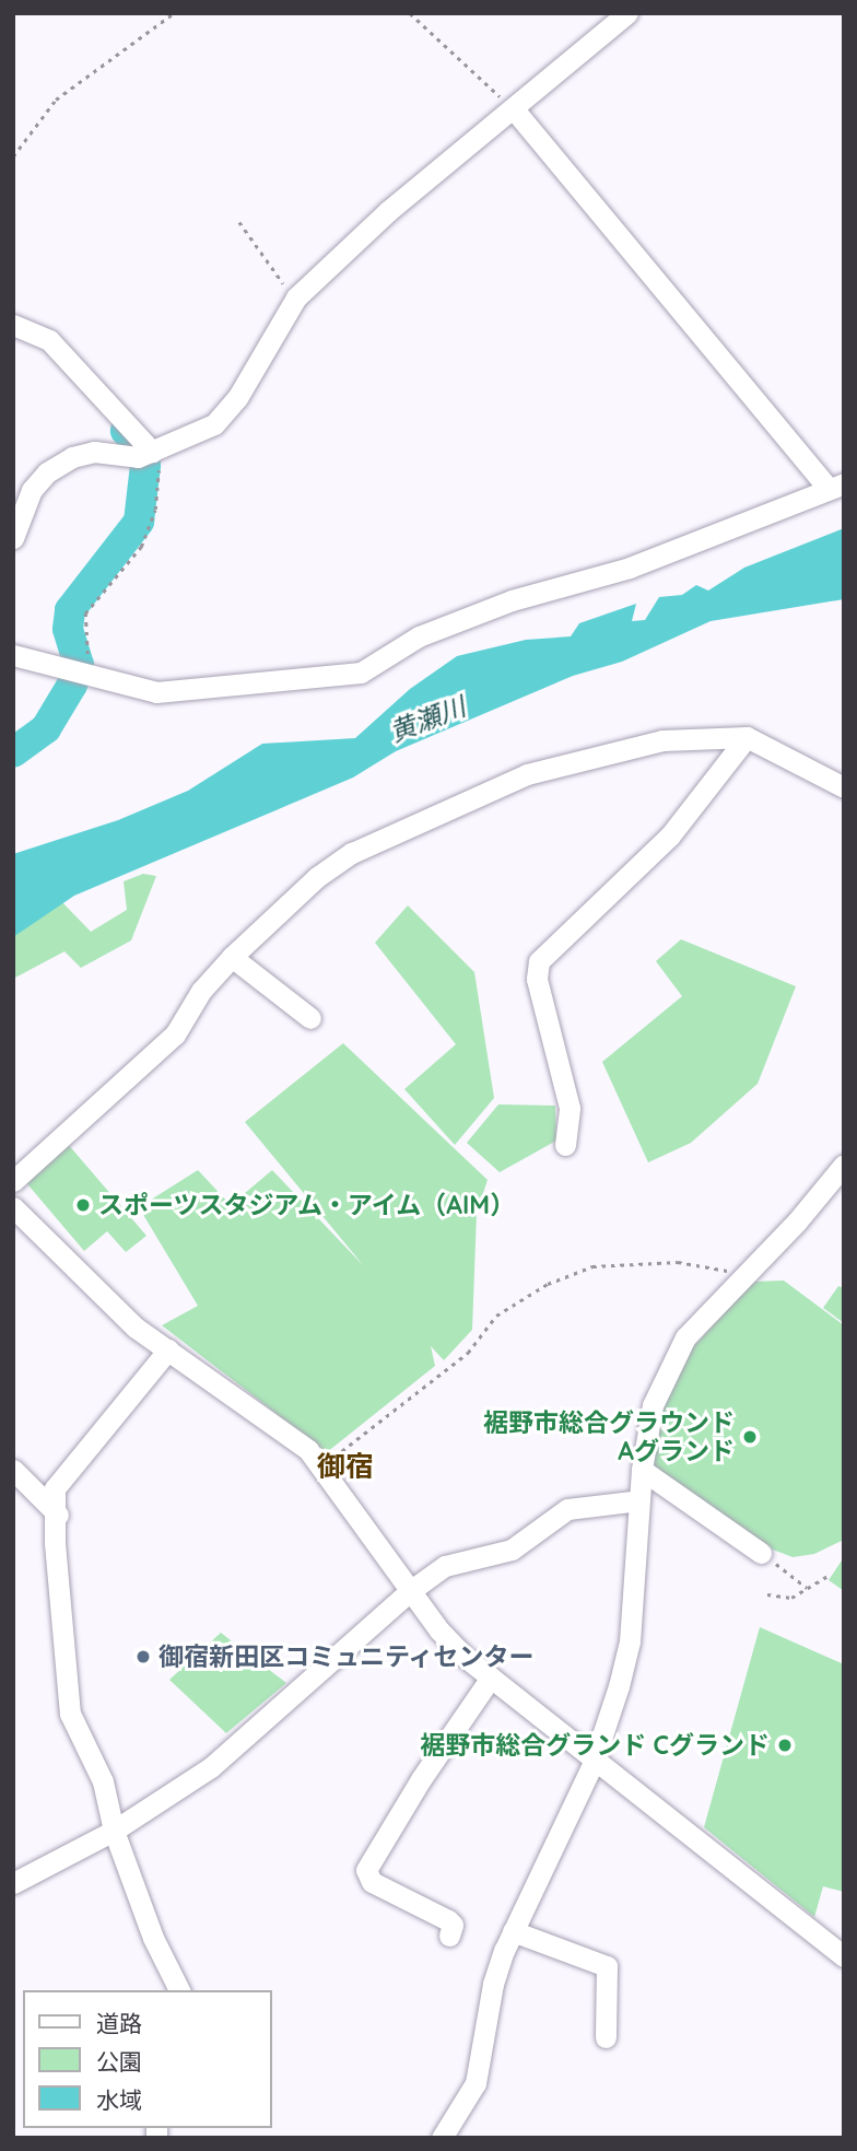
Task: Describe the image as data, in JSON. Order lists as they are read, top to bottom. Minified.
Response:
{"districts":["御宿"],"water":["黄瀬川"],"places":["スポーツスタジアム・アイム（AIM）","裾野市総合グラウンド Aグランド","御宿新田区コミュニティセンター","裾野市総合グランド Cグランド"],"legend":["道路","公園","水域"]}
